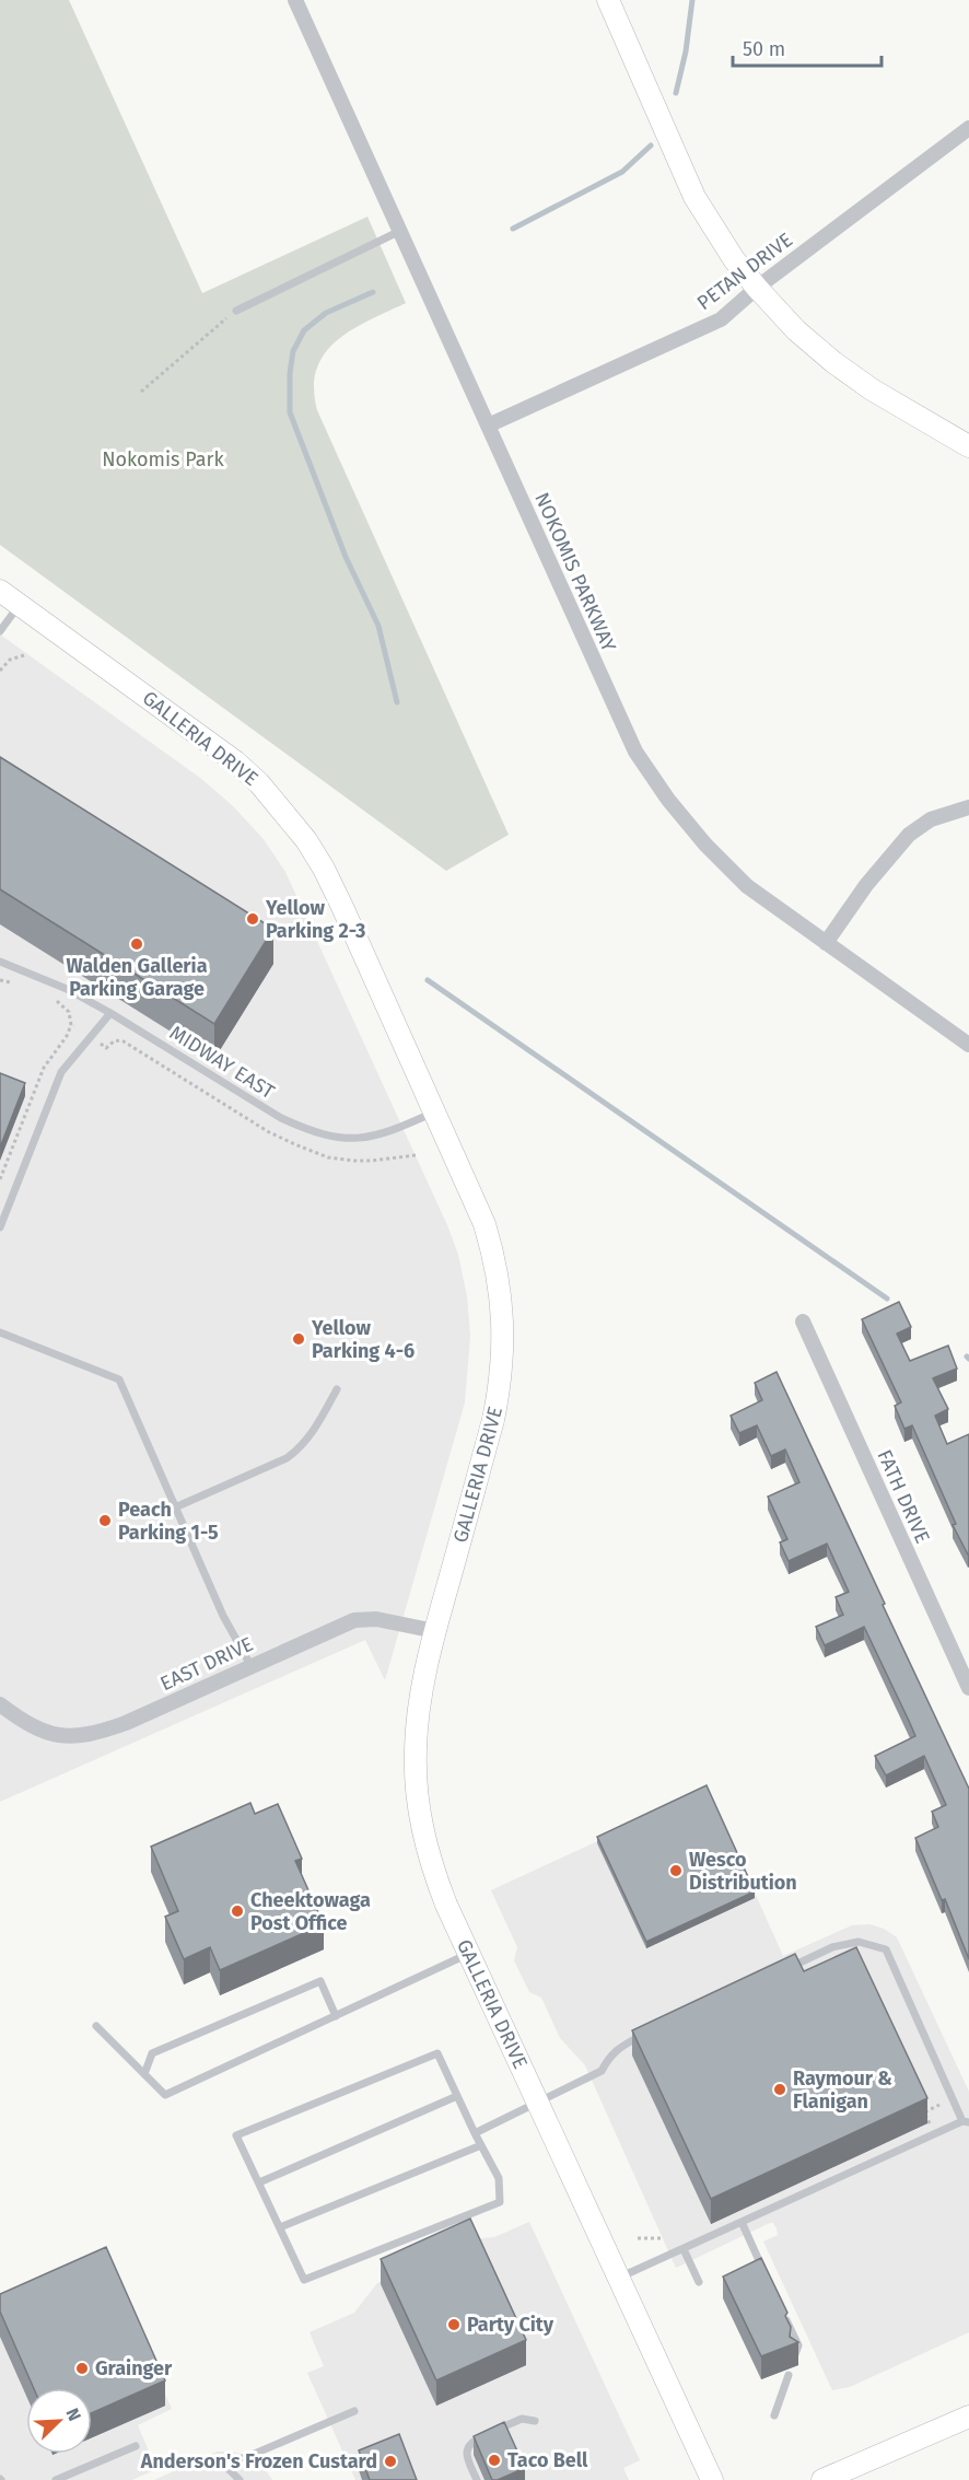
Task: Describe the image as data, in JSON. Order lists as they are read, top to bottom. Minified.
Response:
{"streets":{"street":["PETAN DRIVE","NOKOMIS PARKWAY","GALLERIA DRIVE","FATH DRIVE","EAST DRIVE"],"lane":["MIDWAY EAST"]},"crossings":[["PETAN DRIVE","NOKOMIS PARKWAY"],["GALLERIA DRIVE","MIDWAY EAST"],["GALLERIA DRIVE","EAST DRIVE"]],"parks":["Nokomis Park"],"places":["Yellow Parking 2-3","Walden Galleria Parking Garage","Yellow Parking 4-6","Peach Parking 1-5","Wesco Distribution","Cheektowaga Post Office","Raymour & Flanigan","Party City","Grainger","Taco Bell","Anderson's Frozen Custard"],"scale_bar":"50 m","north":"top right"}
